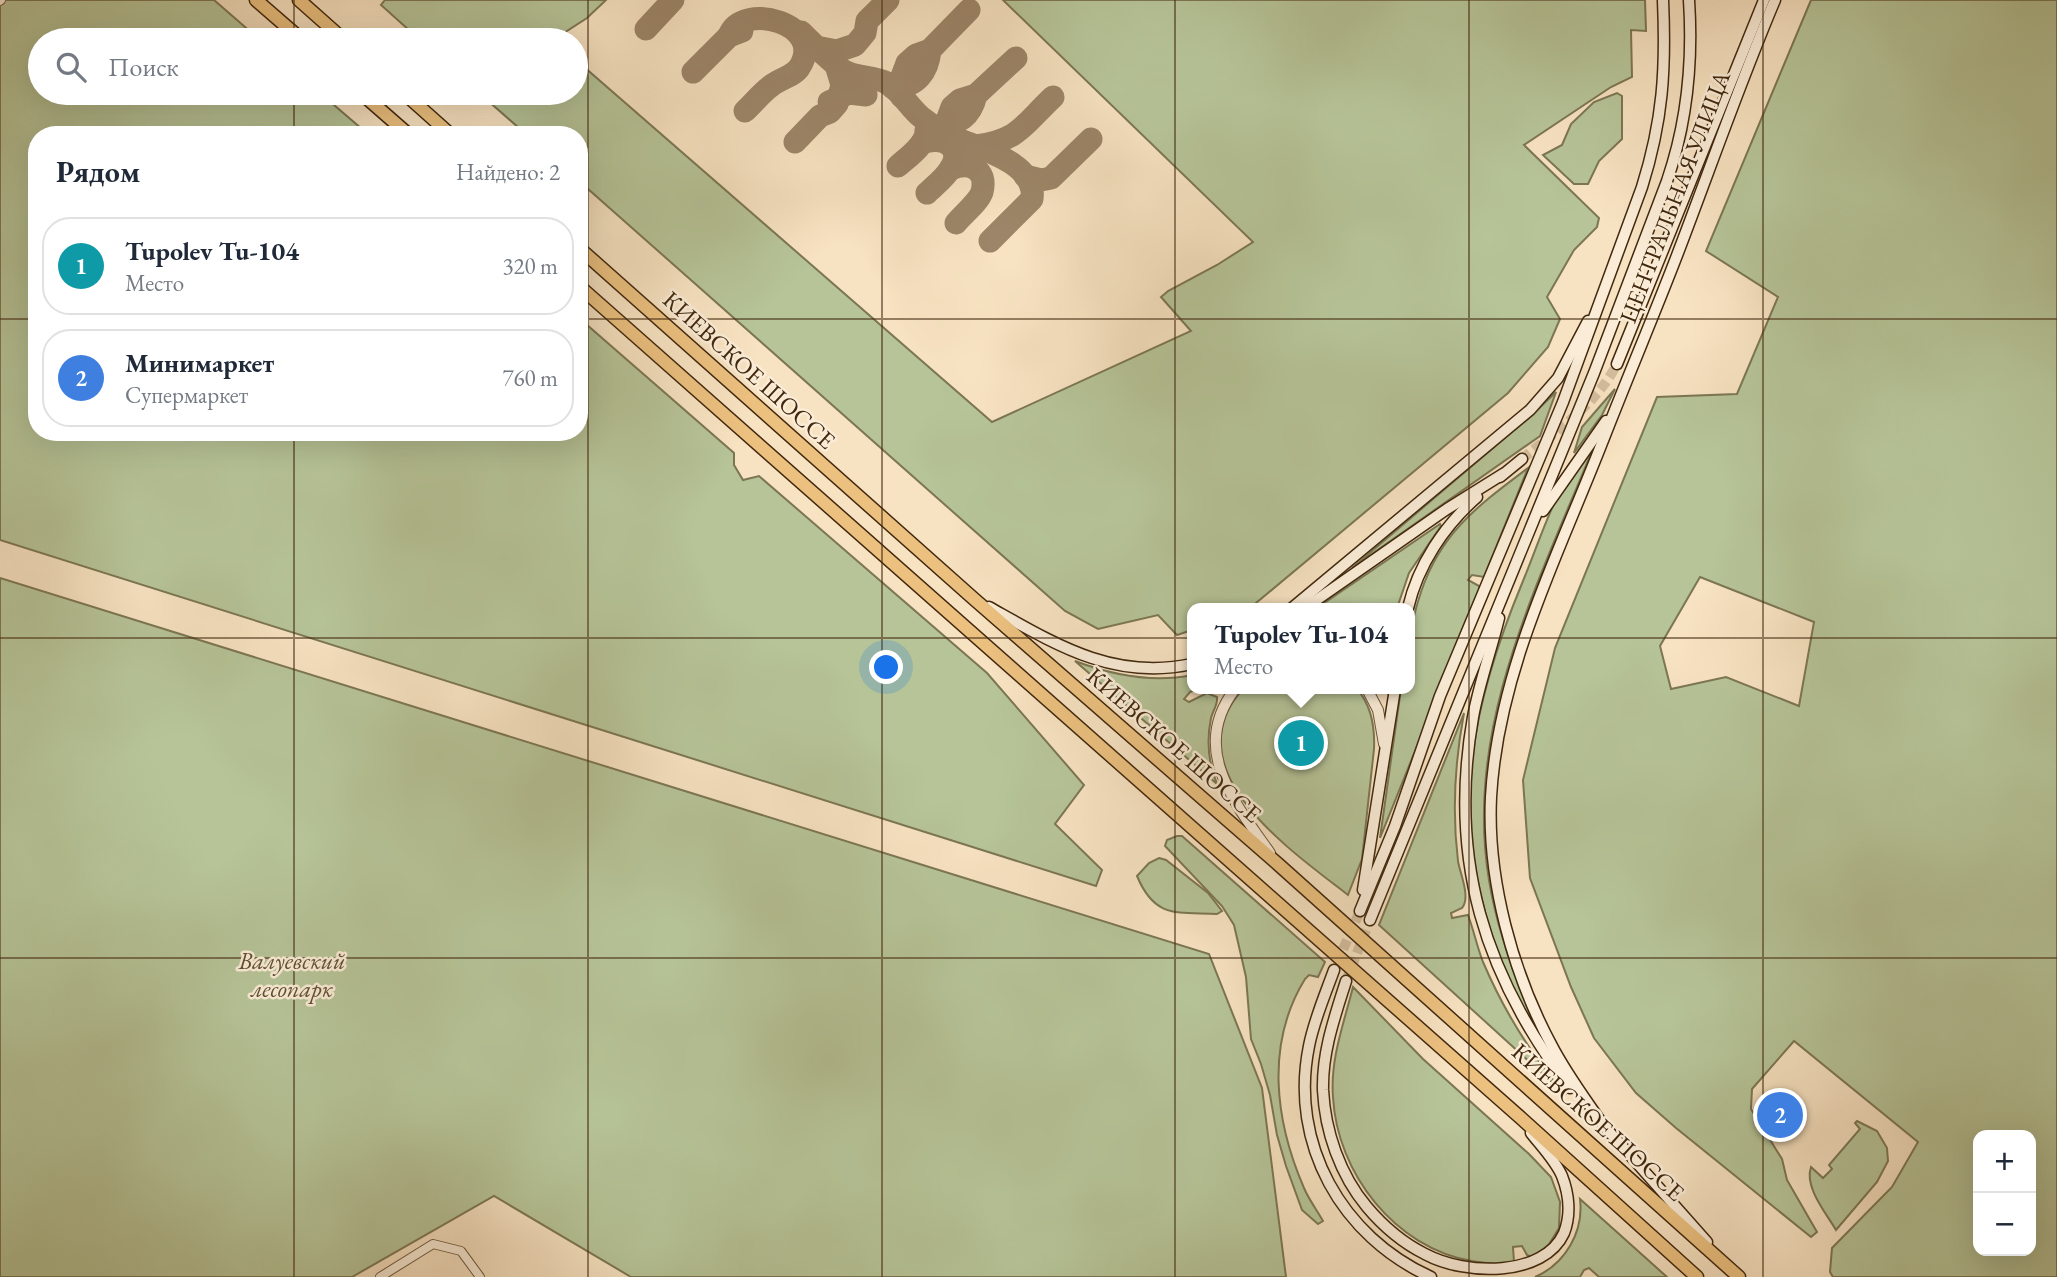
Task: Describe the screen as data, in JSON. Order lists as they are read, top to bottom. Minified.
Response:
{"streets":{"highway":["КИЕВСКОЕ ШОССЕ"],"main road":["ЦЕНТРАЛЬНАЯ УЛИЦА"]},"parks":["Валуевский лесопарк"],"page":{"search":"Поиск","heading":["Рядом","Найдено: 2"],"list":[{"mark":"1","name":"Tupolev Tu-104","note":"Место","value":"320 m"},{"mark":"2","name":"Минимаркет","note":"Супермаркет","value":"760 m"}],"popup":["Tupolev Tu-104","Место"],"pins":["1","2"],"map_buttons":["+","−"]}}
